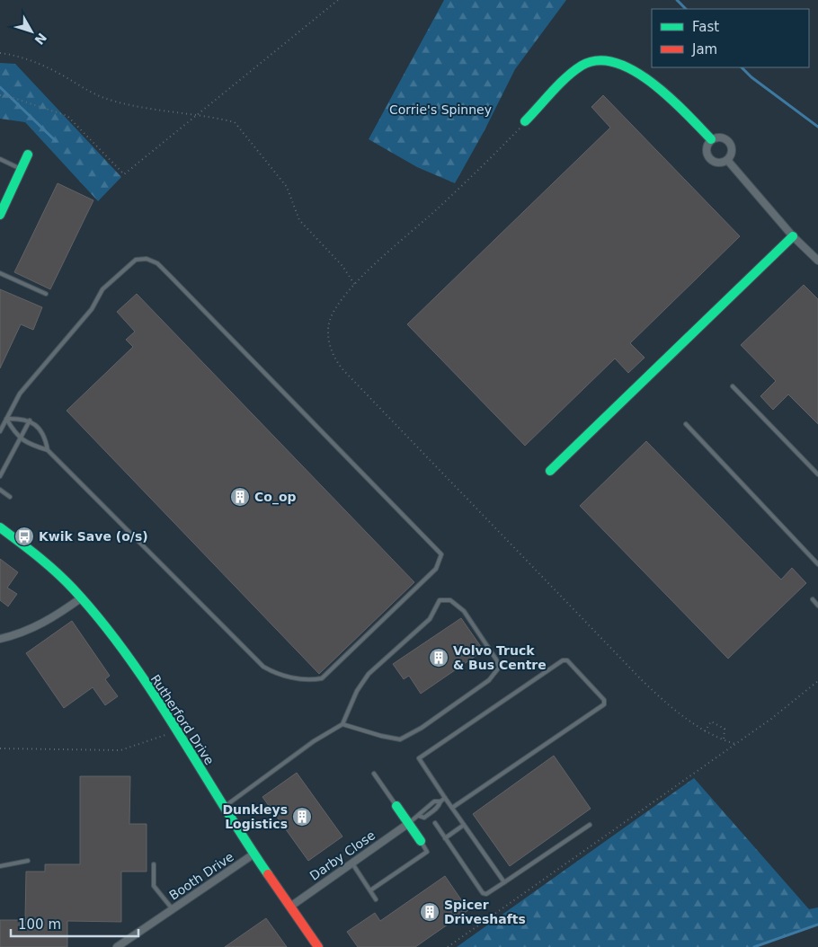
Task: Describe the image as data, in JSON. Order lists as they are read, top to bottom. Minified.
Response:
{"streets":{"street":["Rutherford Drive","Darby Close","Booth Drive"]},"crossings":[["Rutherford Drive","Darby Close"],["Rutherford Drive","Booth Drive"]],"parks":["Corrie's Spinney"],"places":{"building":["Co_op","Volvo Truck & Bus Centre","Dunkleys Logistics","Spicer Driveshafts"],"bus stop":["Kwik Save (o/s)"]},"legend":["Fast","Jam"],"scale_bar":"100 m","north":"bottom right"}
